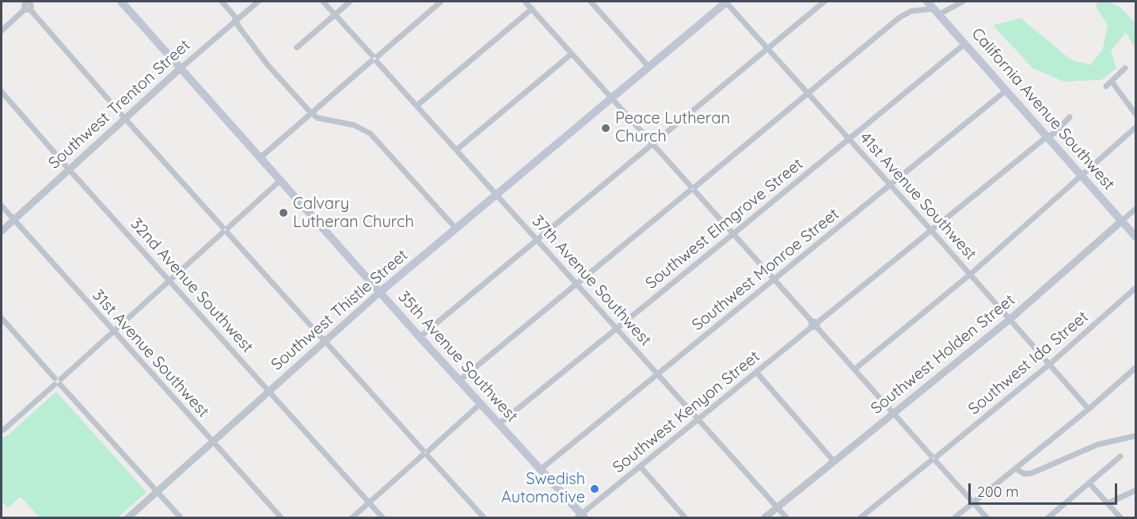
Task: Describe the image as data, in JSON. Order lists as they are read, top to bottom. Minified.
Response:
{"streets":{"main road":["California Avenue Southwest","Southwest Thistle Street","35th Avenue Southwest"],"street":["Southwest Trenton Street","41st Avenue Southwest","Southwest Elmgrove Street","Southwest Monroe Street","37th Avenue Southwest","32nd Avenue Southwest","31st Avenue Southwest","Southwest Holden Street","Southwest Ida Street","Southwest Kenyon Street"]},"crossings":[["Southwest Trenton Street","32nd Avenue Southwest"],["Southwest Trenton Street","31st Avenue Southwest"],["Southwest Trenton Street","35th Avenue Southwest"],["California Avenue Southwest","Southwest Elmgrove Street"],["California Avenue Southwest","Southwest Monroe Street"],["California Avenue Southwest","Southwest Holden Street"],["California Avenue Southwest","Southwest Kenyon Street"],["41st Avenue Southwest","Southwest Elmgrove Street"],["41st Avenue Southwest","Southwest Monroe Street"],["41st Avenue Southwest","Southwest Thistle Street"],["41st Avenue Southwest","Southwest Holden Street"],["41st Avenue Southwest","Southwest Ida Street"],["41st Avenue Southwest","Southwest Kenyon Street"],["Southwest Elmgrove Street","37th Avenue Southwest"],["Southwest Elmgrove Street","35th Avenue Southwest"],["Southwest Monroe Street","37th Avenue Southwest"],["Southwest Monroe Street","35th Avenue Southwest"],["37th Avenue Southwest","Southwest Thistle Street"],["37th Avenue Southwest","Southwest Holden Street"],["37th Avenue Southwest","Southwest Kenyon Street"],["32nd Avenue Southwest","Southwest Thistle Street"],["Southwest Thistle Street","31st Avenue Southwest"],["Southwest Thistle Street","35th Avenue Southwest"],["35th Avenue Southwest","Southwest Kenyon Street"]],"places":["Peace Lutheran Church","Calvary Lutheran Church","Swedish Automotive"],"scale_bar":"200 m"}
